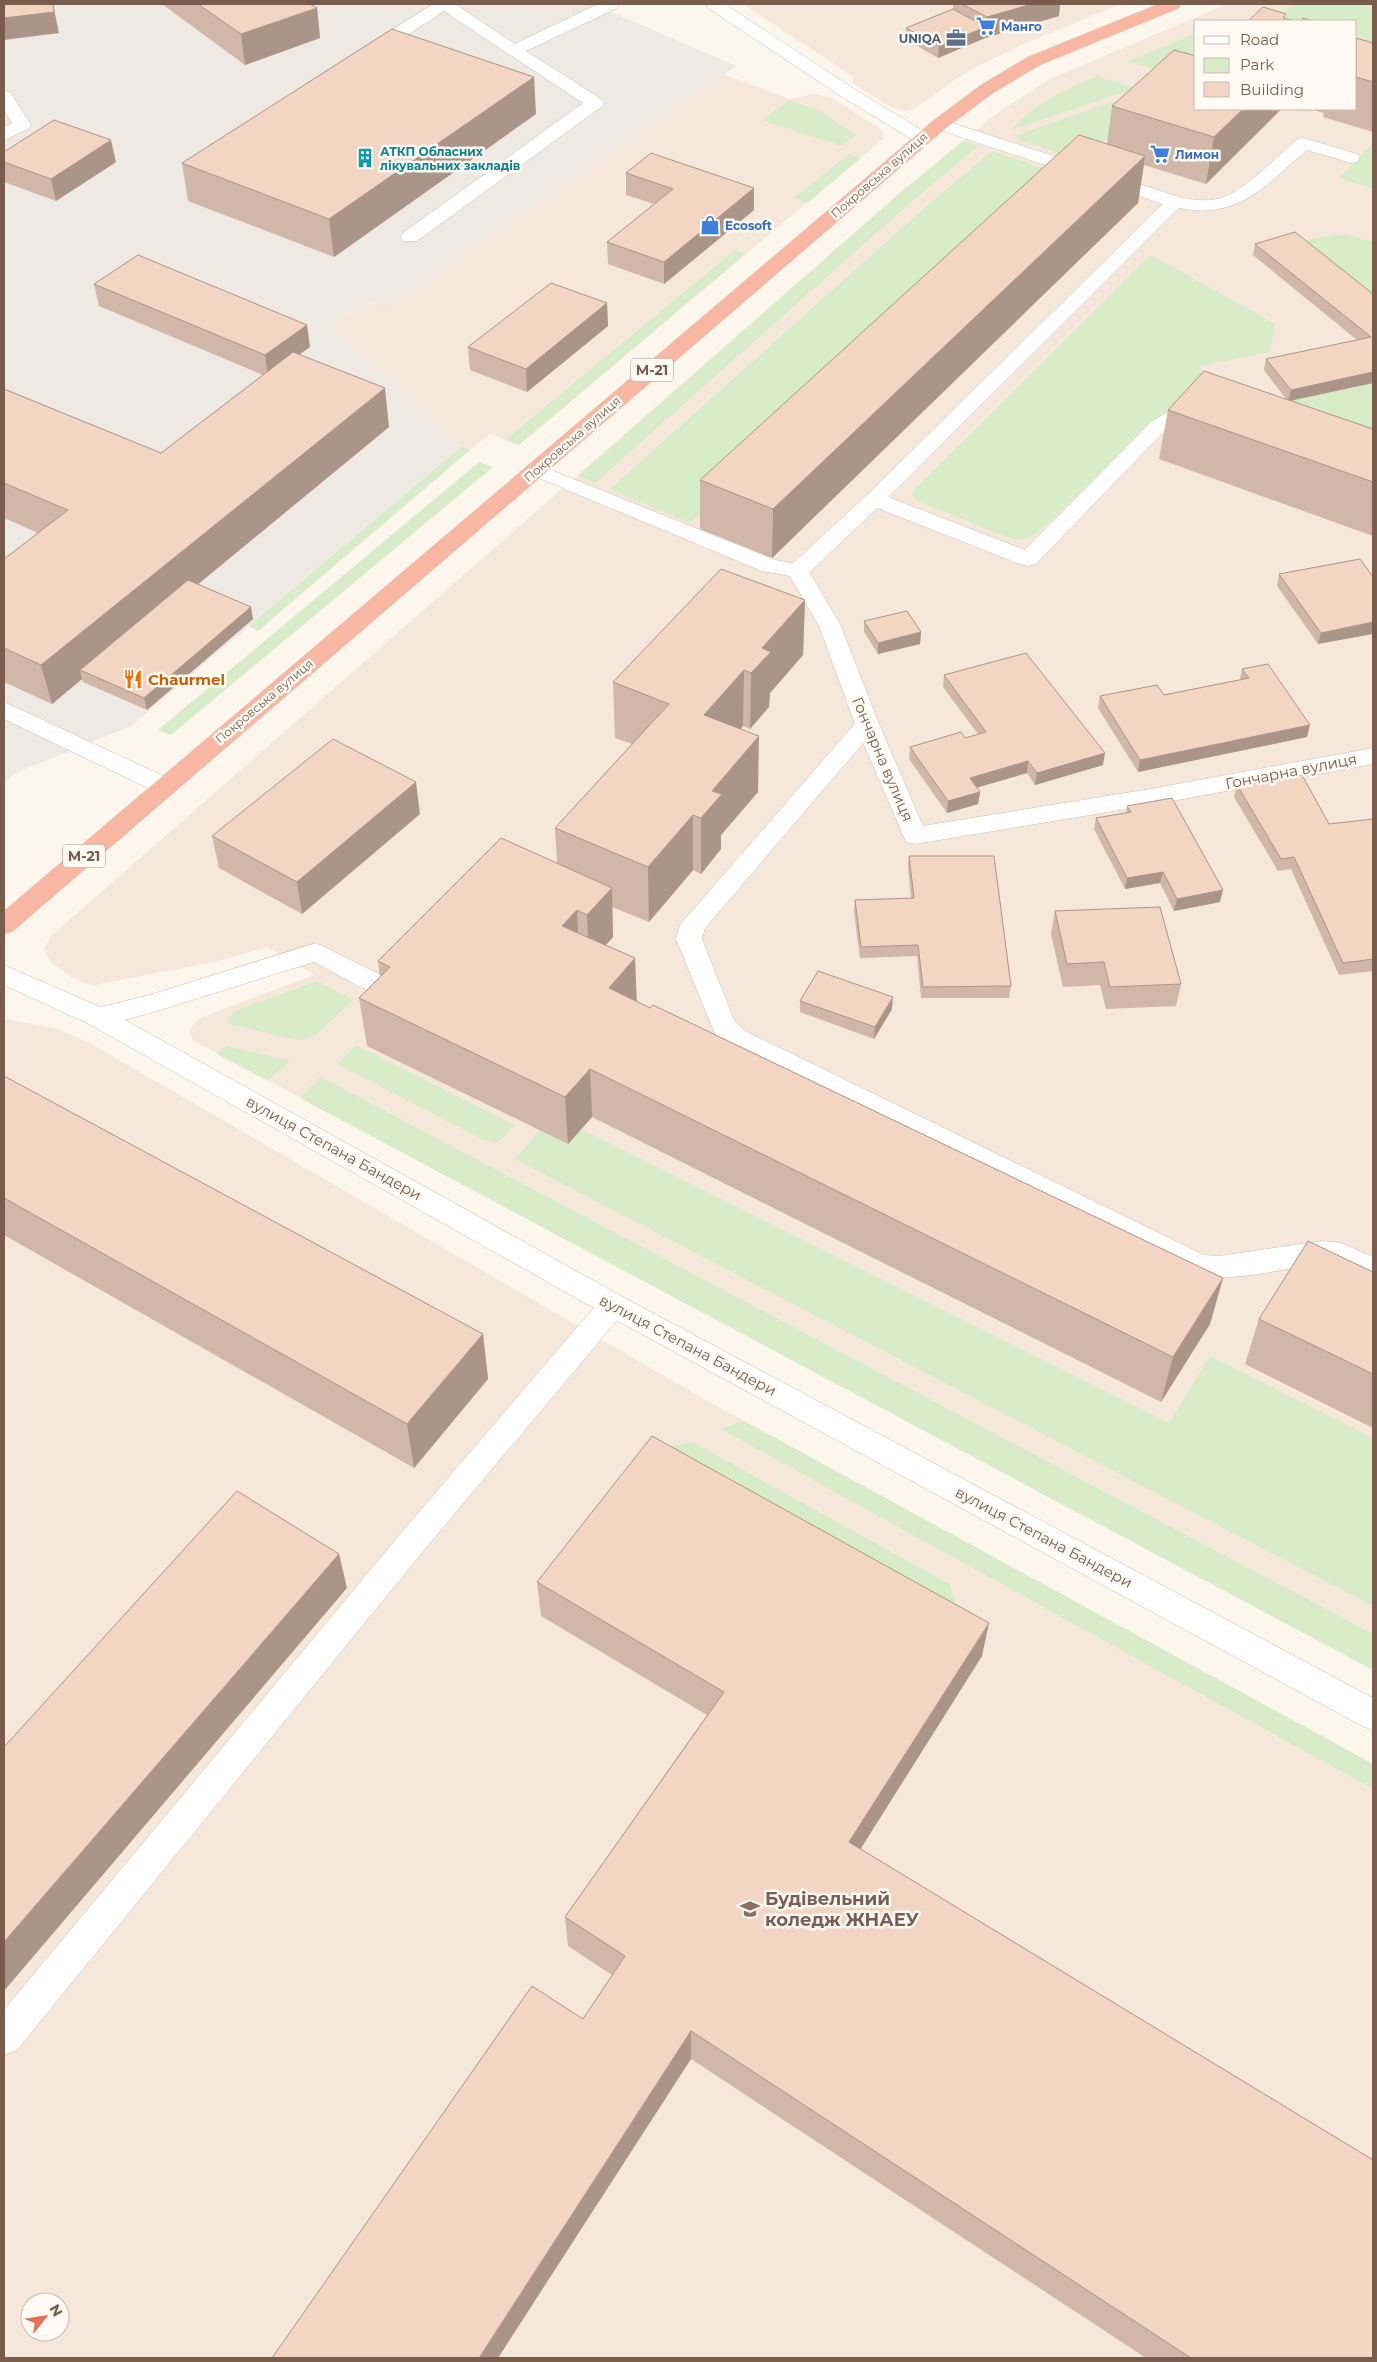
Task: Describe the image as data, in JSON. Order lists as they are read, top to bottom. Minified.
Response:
{"streets":{"highway":["Покровська вулиця","М-21"],"street":["Гончарна вулиця","вулиця Степана Бандери"]},"places":{"supermarket":["Манго","Лимон"],"office":["UNIQA"],"building":["АТКП Обласних лікувальних закладів"],"shop":["Ecosoft"],"restaurant":["Chaurmel"],"school or university":["Будівельний коледж ЖНАЕУ"]},"legend":["Road","Park","Building"],"north":"top right"}
